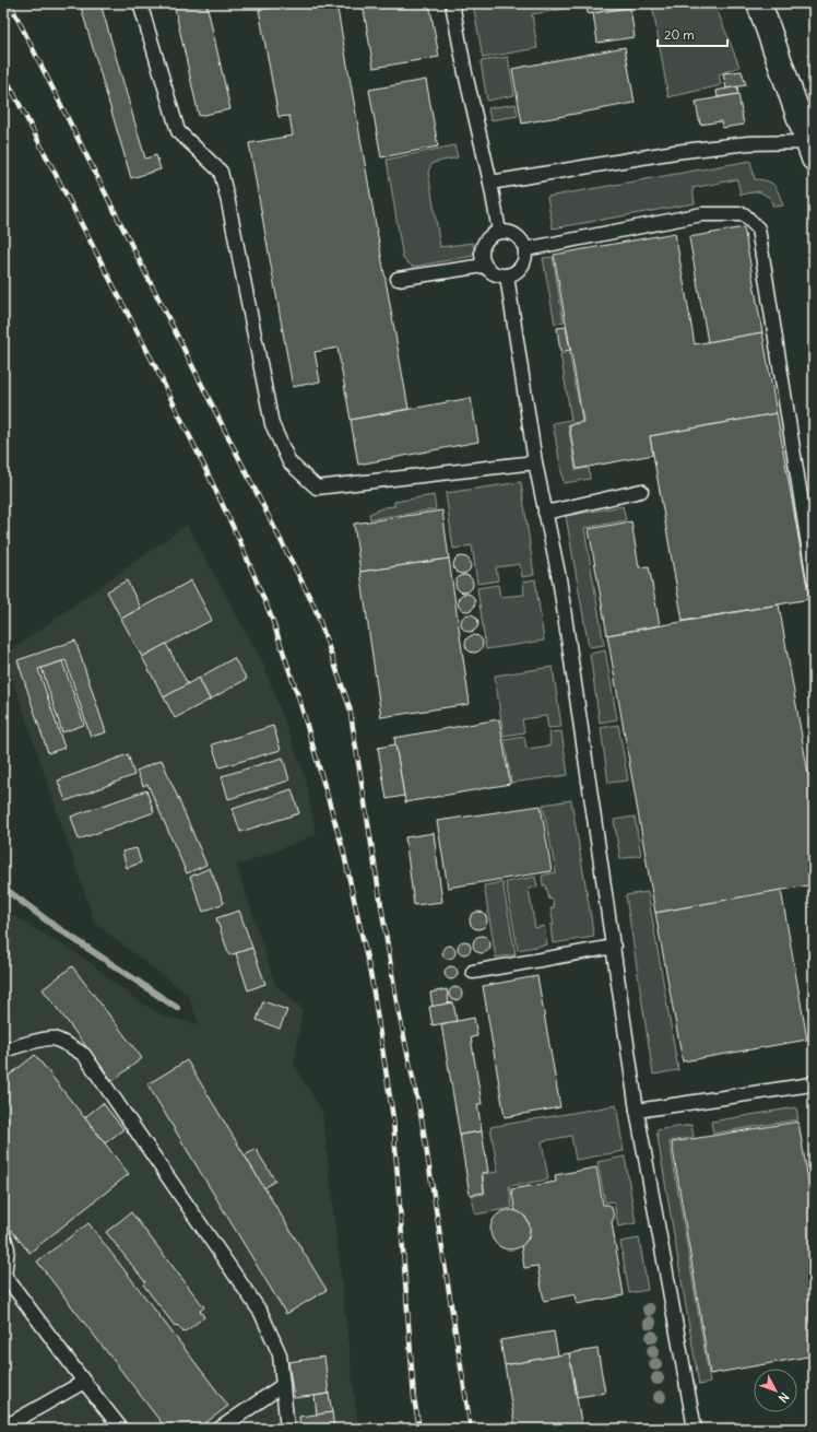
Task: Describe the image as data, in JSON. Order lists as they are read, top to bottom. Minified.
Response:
{"scale_bar":"20 m","north":"bottom right"}
